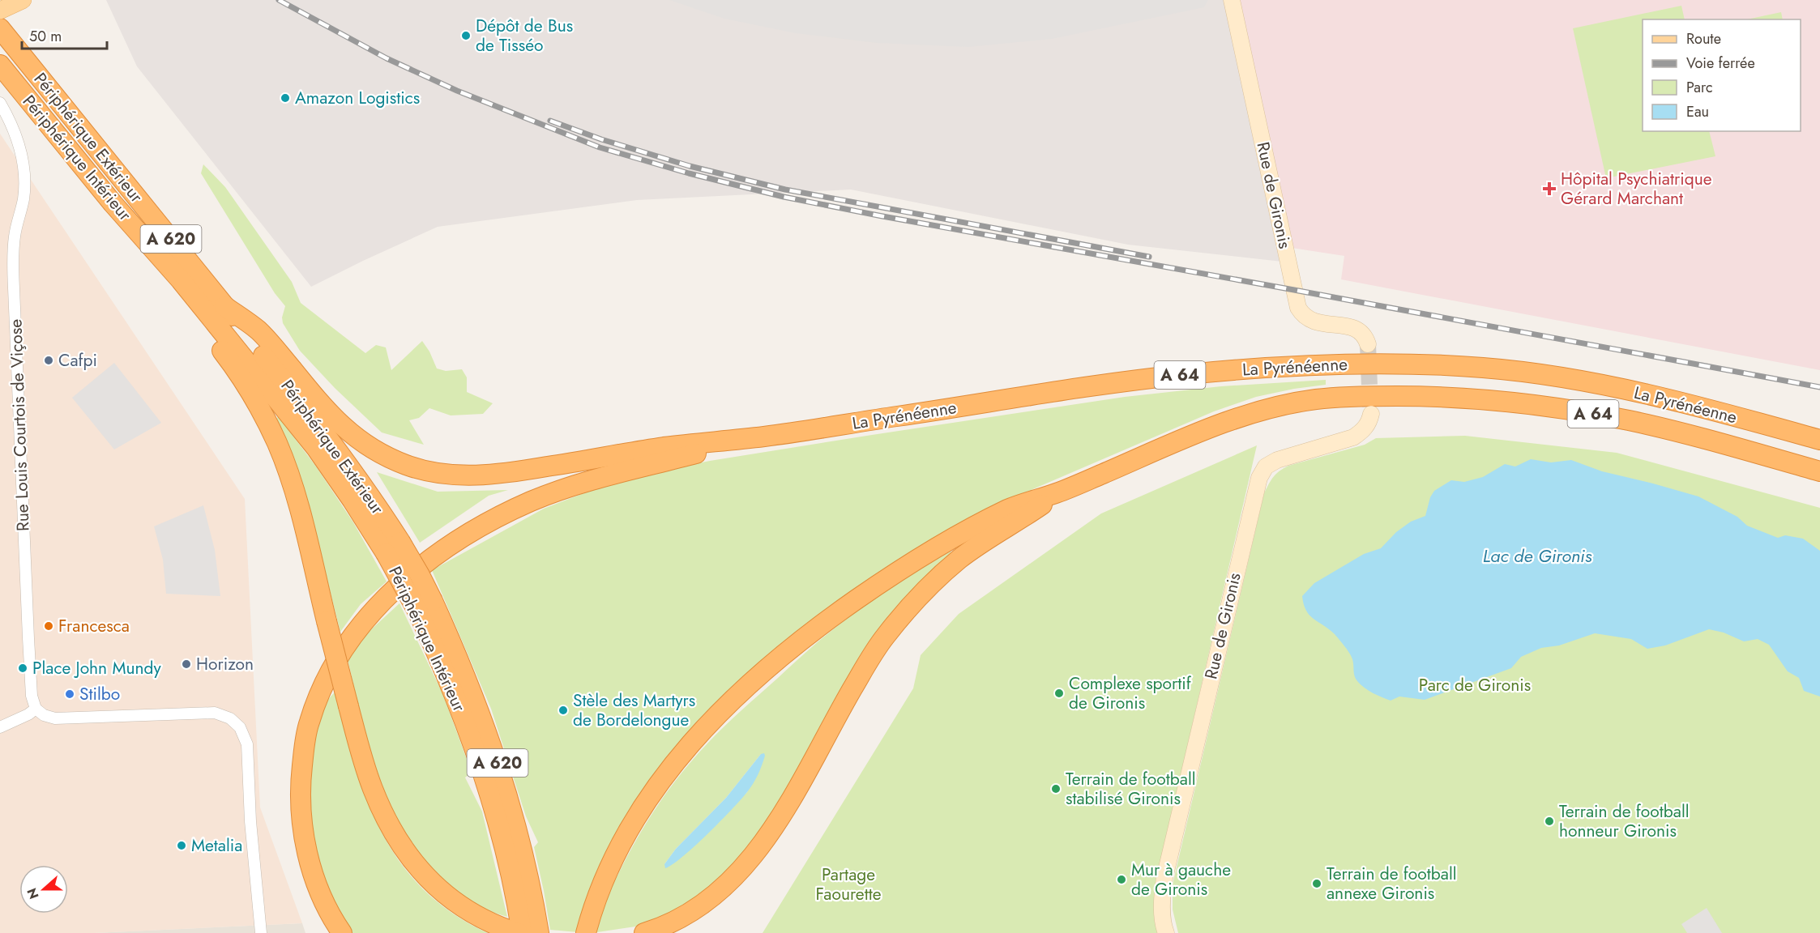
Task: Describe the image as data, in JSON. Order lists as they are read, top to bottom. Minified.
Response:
{"streets":{"highway":["Périphérique Extérieur","Périphérique Intérieur","A 620","La Pyrénéenne","A 64"],"street":["Rue de Gironis","Rue Louis Courtois de Viçose"]},"crossings":[["Périphérique Extérieur","Périphérique Intérieur"],["Périphérique Intérieur","A 620"]],"water":["Lac de Gironis"],"parks":["Parc de Gironis","Partage Faourette"],"places":{"other":["Dépôt de Bus de Tisséo","Amazon Logistics","Cafpi","Francesca","Horizon","Place John Mundy","Complexe sportif de Gironis","Stilbo","Stèle des Martyrs de Bordelongue","Terrain de football stabilisé Gironis","Terrain de football honneur Gironis","Metalia","Mur à gauche de Gironis","Terrain de football annexe Gironis"],"health":["Hôpital Psychiatrique Gérard Marchant"]},"legend":["Route","Voie ferrée","Parc","Eau"],"scale_bar":"50 m","north":"left"}
